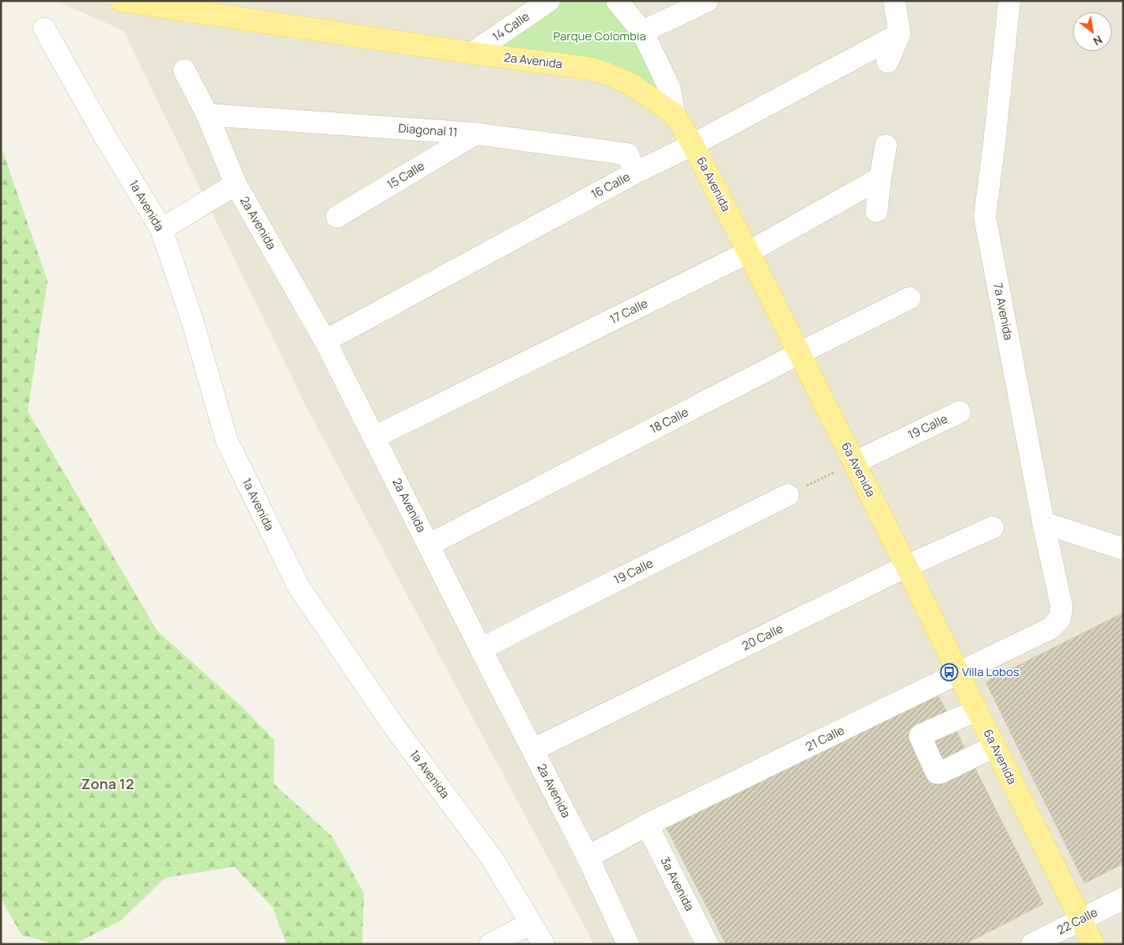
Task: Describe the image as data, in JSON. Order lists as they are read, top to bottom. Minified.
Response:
{"streets":{"main road":["2a Avenida","6a Avenida"],"street":["14 Calle","Diagonal 11","15 Calle","16 Calle","1a Avenida","17 Calle","7a Avenida","18 Calle","19 Calle","20 Calle","21 Calle","3a Avenida","22 Calle"]},"crossings":[["14 Calle","2a Avenida"],["2a Avenida","Diagonal 11"],["2a Avenida","6a Avenida"],["2a Avenida","16 Calle"],["2a Avenida","17 Calle"],["2a Avenida","18 Calle"],["2a Avenida","19 Calle"],["2a Avenida","20 Calle"],["2a Avenida","21 Calle"],["Diagonal 11","15 Calle"],["Diagonal 11","16 Calle"],["6a Avenida","16 Calle"],["6a Avenida","17 Calle"],["6a Avenida","18 Calle"],["6a Avenida","19 Calle"],["6a Avenida","20 Calle"],["6a Avenida","21 Calle"],["6a Avenida","22 Calle"],["7a Avenida","21 Calle"],["21 Calle","3a Avenida"]],"districts":["Zona 12"],"parks":["Parque Colombia"],"places":{"bus stop":["Villa Lobos"]},"north":"bottom right"}
